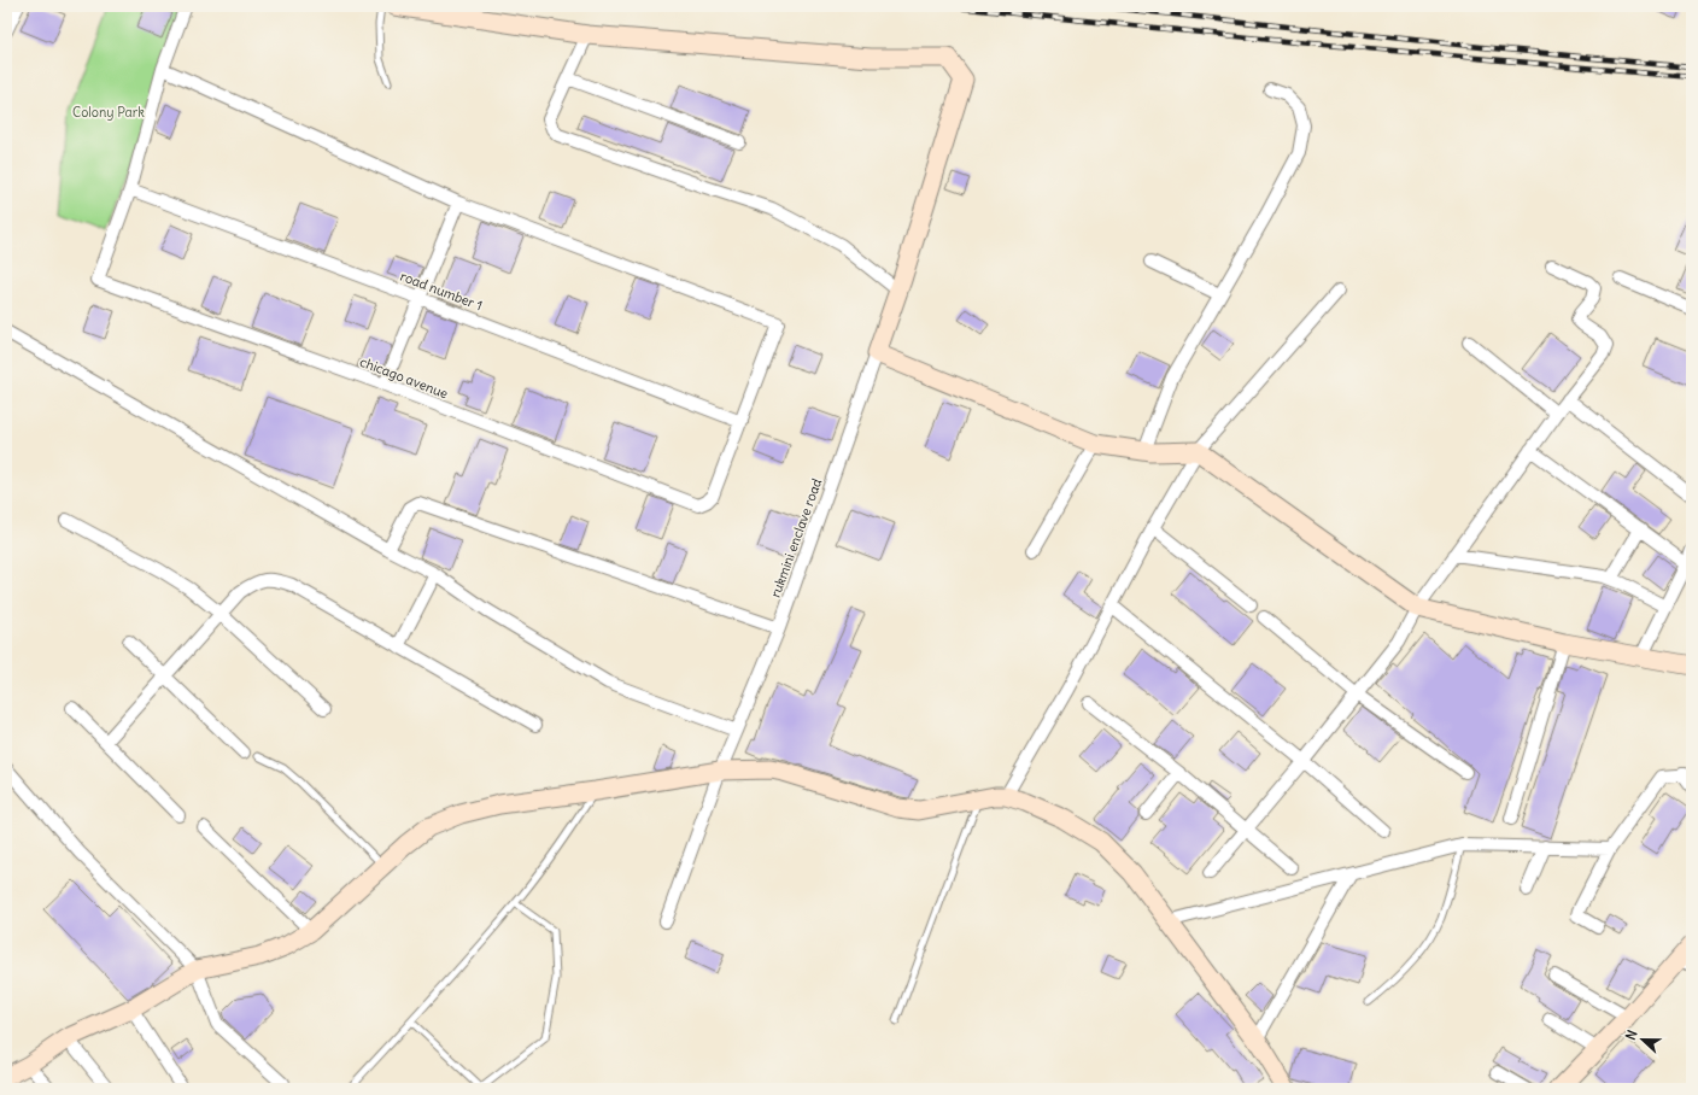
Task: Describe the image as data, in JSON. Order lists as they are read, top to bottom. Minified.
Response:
{"streets":{"street":["road number 1","chicago avenue","rukmini enclave road"]},"crossings":[["road number 1","chicago avenue"]],"parks":["Colony Park"],"north":"left"}
